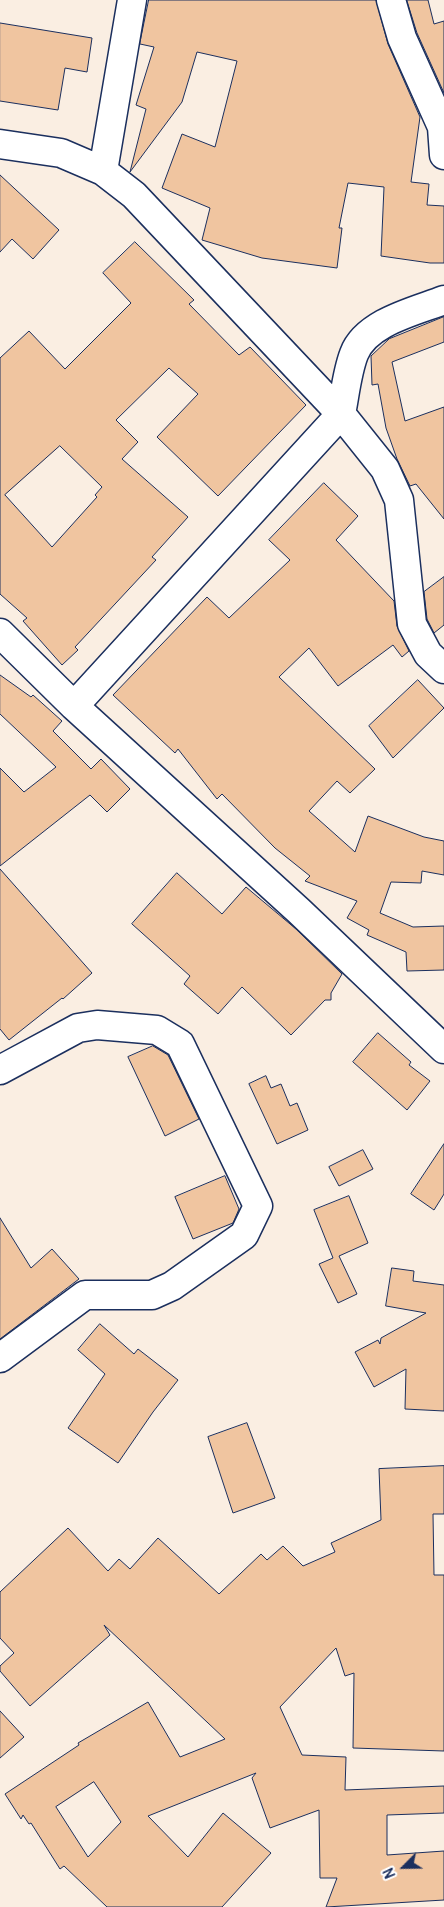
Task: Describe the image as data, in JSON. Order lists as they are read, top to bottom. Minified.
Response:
{"north":"bottom left"}
